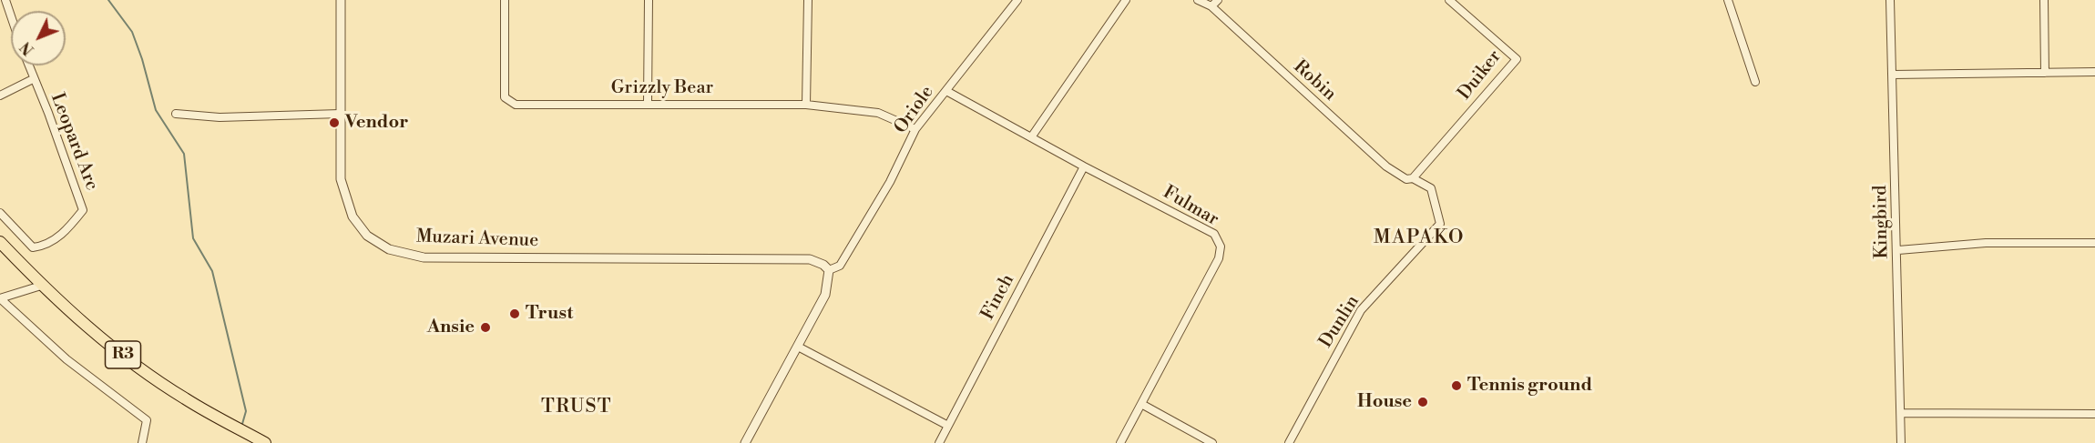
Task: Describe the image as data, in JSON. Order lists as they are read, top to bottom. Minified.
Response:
{"streets":{"highway":["R3"],"street":["Duiker","Robin","Grizzly Bear","Oriole","Leopard Arc","Fulmar","Kingbird","Muzari Avenue","Finch","Dunlin"]},"crossings":[["Duiker","Robin"],["Duiker","Dunlin"],["Robin","Dunlin"],["Grizzly Bear","Oriole"],["Oriole","Fulmar"],["Oriole","Muzari Avenue"],["Fulmar","Finch"]],"districts":["MAPAKO","TRUST"],"places":["Vendor","Trust","Ansie","Tennis ground","House"],"north":"bottom left"}
